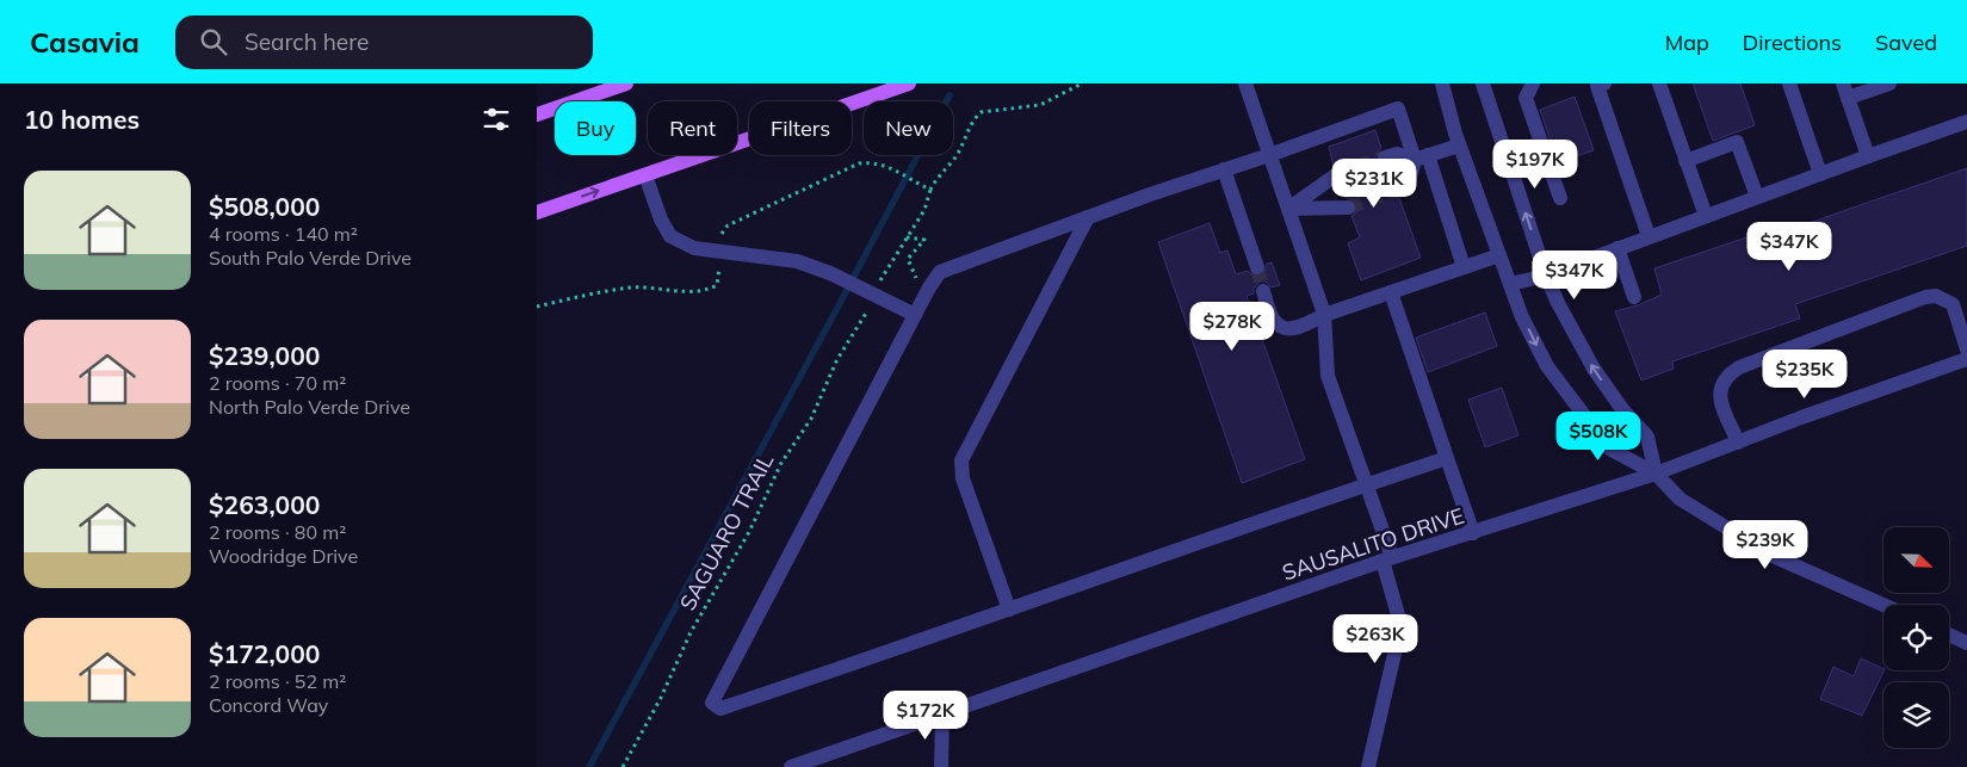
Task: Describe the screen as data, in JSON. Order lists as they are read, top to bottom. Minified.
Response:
{"streets":{"street":["SAUSALITO DRIVE"],"path":["SAGUARO TRAIL"]},"north":"bottom right","page":{"header":"Casavia","search":"Search here","nav":["Map","Directions","Saved"],"heading":"10 homes","chip":["Buy","Rent","Filters","New"],"price":["$197K","$231K","$347K","$347K","$278K","$235K","$508K","$239K","$263K","$172K"],"list":[{"name":"$508,000","note":"4 rooms · 140 m² · South Palo Verde Drive"},{"name":"$239,000","note":"2 rooms · 70 m² · North Palo Verde Drive"},{"name":"$263,000","note":"2 rooms · 80 m² · Woodridge Drive"},{"name":"$172,000","note":"2 rooms · 52 m² · Concord Way"}]}}
